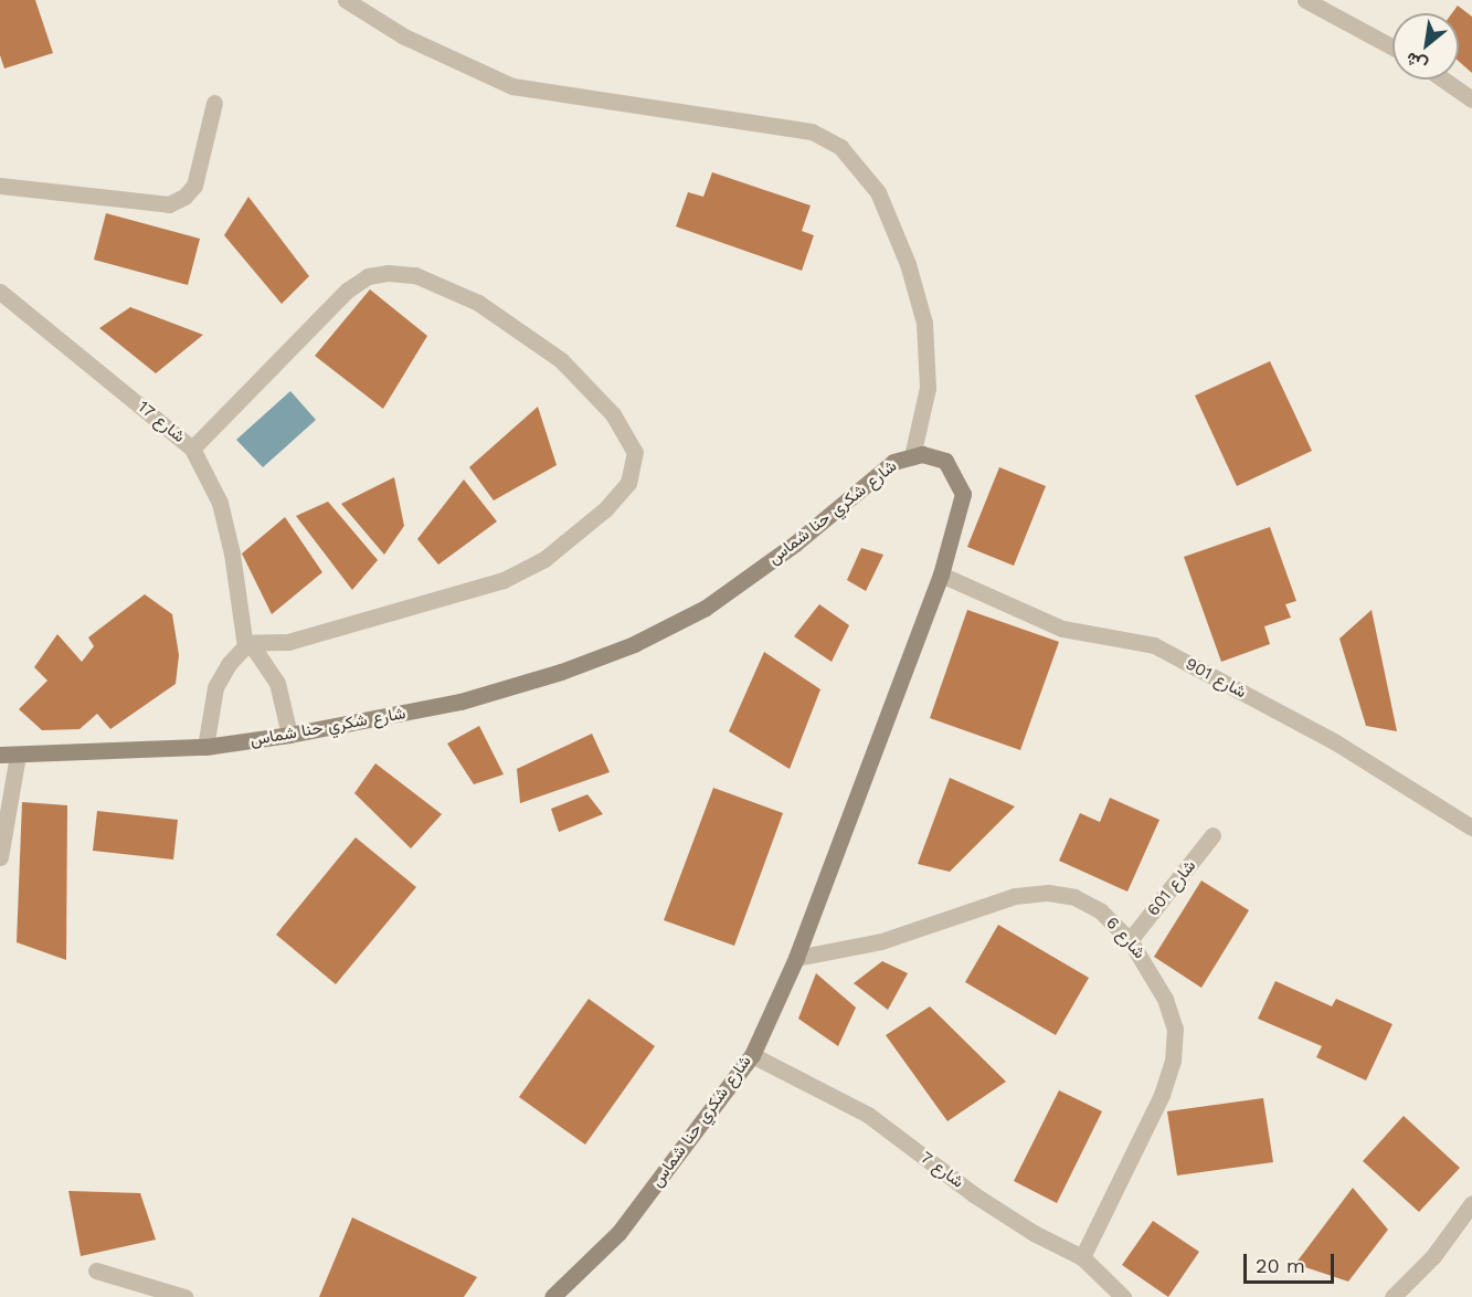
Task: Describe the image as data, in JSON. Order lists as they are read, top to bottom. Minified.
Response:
{"streets":{"street":["شارع 17","شارع شكري حنا شماس","شارع 901","شارع 601","شارع 6","شارع 7"]},"crossings":[["شارع شكري حنا شماس","شارع 901"],["شارع شكري حنا شماس","شارع 6"],["شارع شكري حنا شماس","شارع 7"],["شارع 601","شارع 6"],["شارع 6","شارع 7"]],"scale_bar":"20 m","north":"bottom left"}
